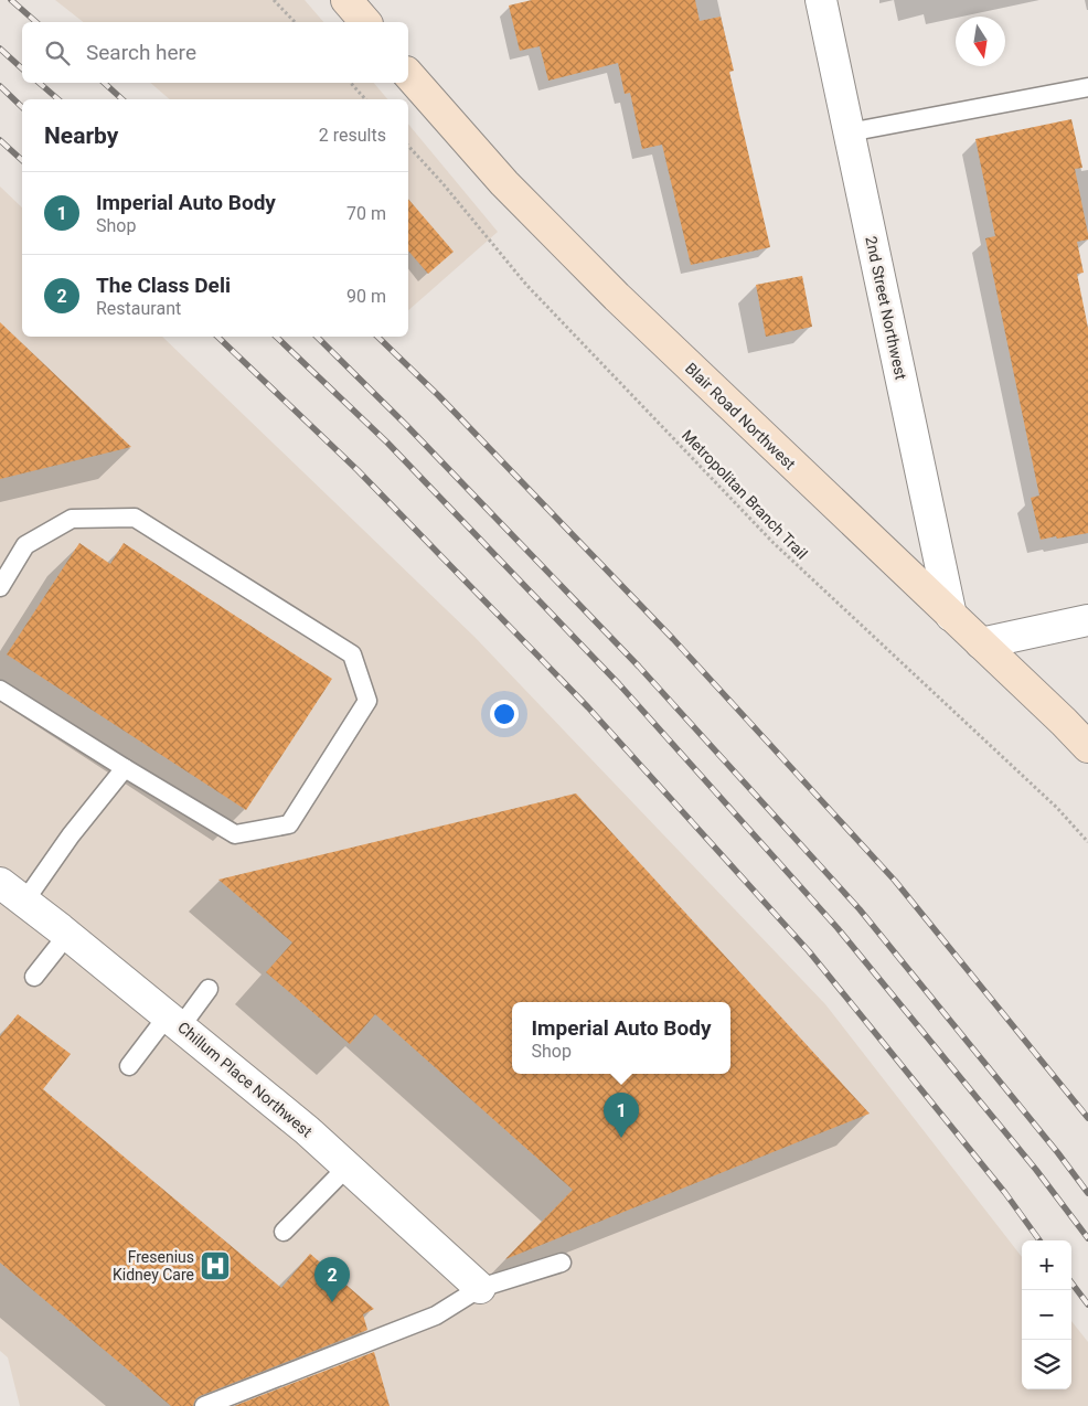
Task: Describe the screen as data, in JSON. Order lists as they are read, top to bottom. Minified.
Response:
{"streets":{"main road":["Blair Road Northwest"],"street":["2nd Street Northwest","Chillum Place Northwest"],"path":["Metropolitan Branch Trail"]},"crossings":[["2nd Street Northwest","Blair Road Northwest"]],"places":{"hospital":["Fresenius Kidney Care"]},"north":"bottom","page":{"search":"Search here","heading":["Nearby","2 results"],"list":[{"mark":"1","name":"Imperial Auto Body","note":"Shop","value":"70 m"},{"mark":"2","name":"The Class Deli","note":"Restaurant","value":"90 m"}],"popup":["Imperial Auto Body","Shop"],"pins":["1","2"],"map_buttons":["+","−"]}}
